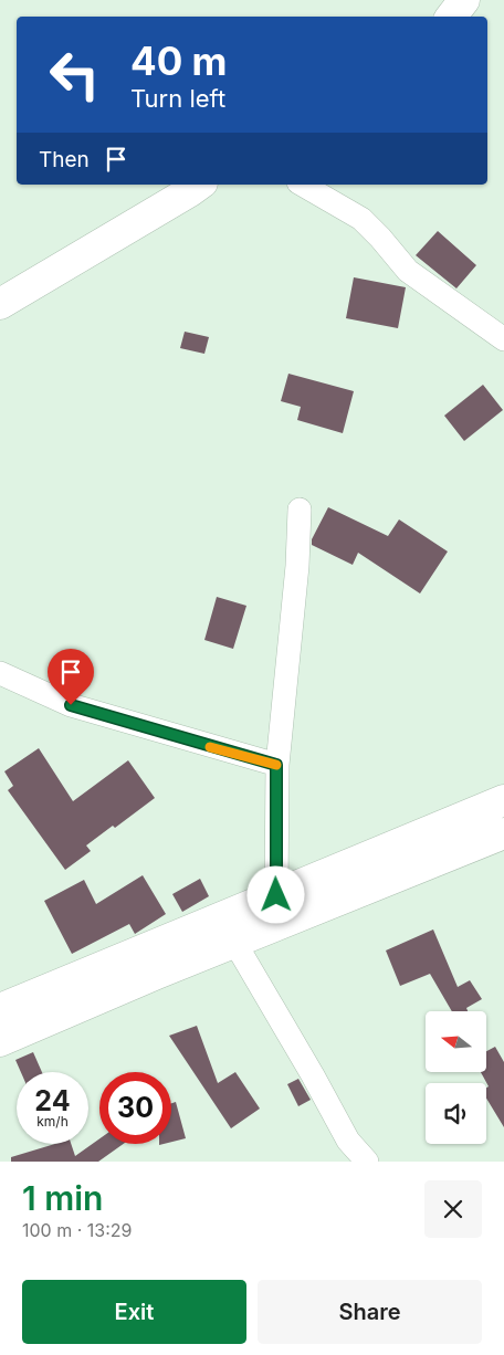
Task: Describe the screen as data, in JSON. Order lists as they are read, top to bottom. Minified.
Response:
{"north":"left","page":{"turn":["40 m","Turn left"],"then":"Then","speed":"24 km/h","limit":"30","heading":["1 min","100 m · 13:29"],"buttons":["Exit","Share"]}}
